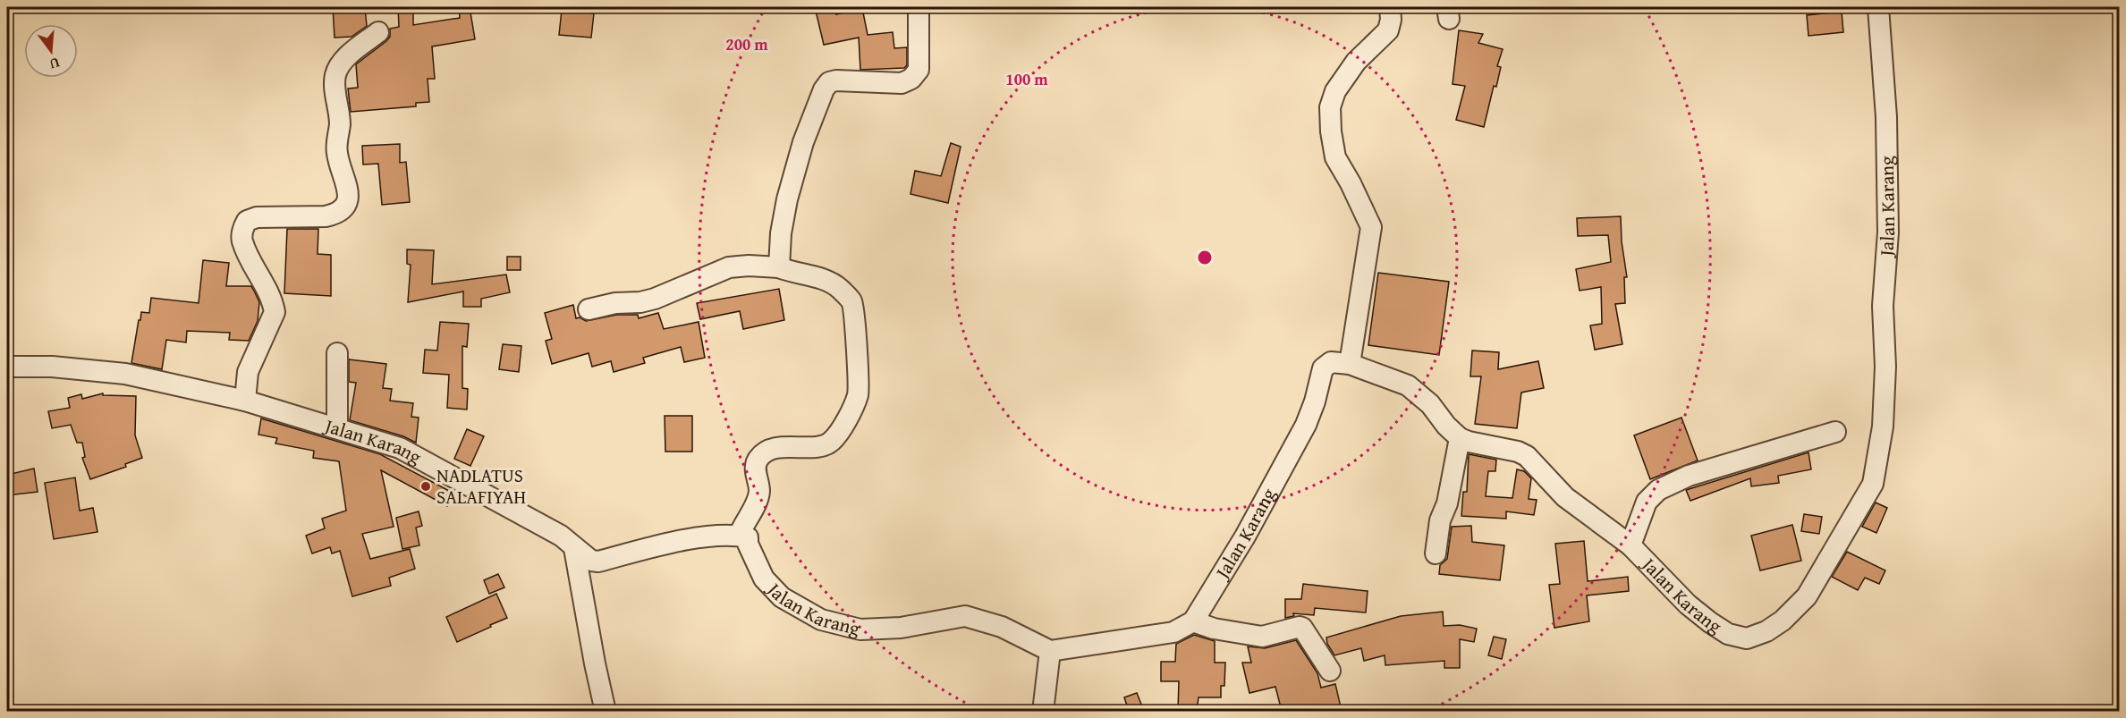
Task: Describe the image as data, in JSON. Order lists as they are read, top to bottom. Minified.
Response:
{"streets":{"street":["Jalan Karang"]},"places":["NADLATUS SALAFIYAH"],"north":"bottom","rings":["200 m","100 m"]}
